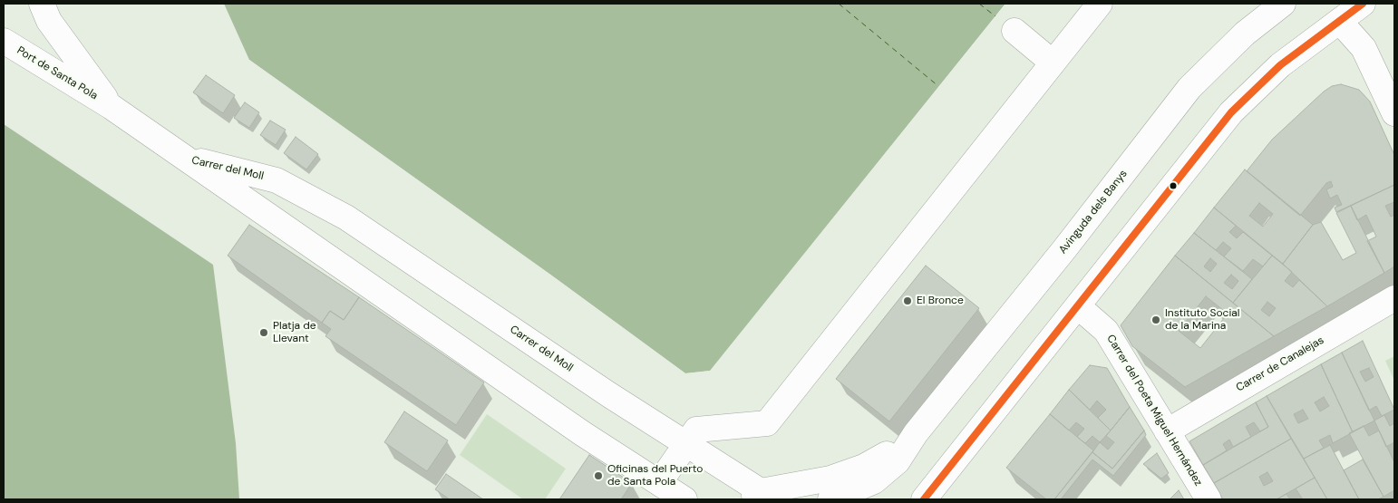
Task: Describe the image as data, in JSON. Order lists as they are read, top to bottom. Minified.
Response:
{"streets":{"street":["Port de Santa Pola","Carrer del Moll","Avinguda dels Banys","Carrer de Canalejas","Carrer del Poeta Miguel Hernández"]},"crossings":[["Port de Santa Pola","Carrer del Moll"],["Carrer del Moll","Avinguda dels Banys"],["Carrer de Canalejas","Carrer del Poeta Miguel Hernández"]],"places":["El Bronce","Instituto Social de la Marina","Platja de Llevant","Oficinas del Puerto de Santa Pola"]}
